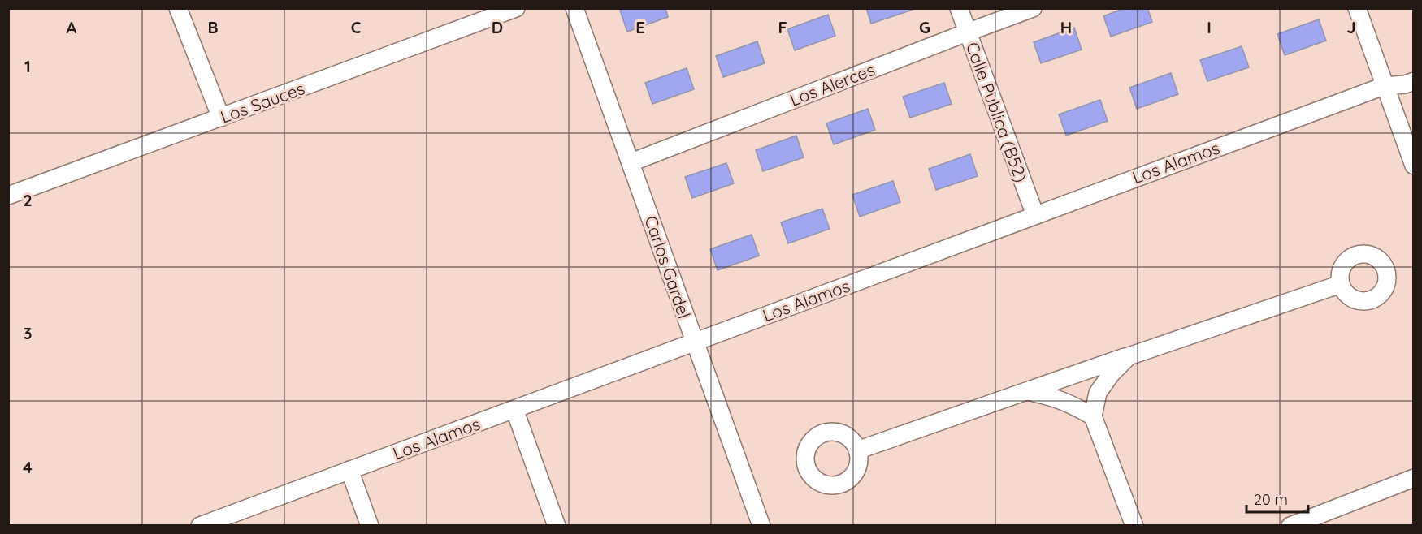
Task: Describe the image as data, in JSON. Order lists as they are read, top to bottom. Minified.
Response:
{"streets":{"street":["Los Alerces","Los Sauces","Calle Publica (B52)","Los Alamos","Carlos Gardel"]},"crossings":[["Los Alerces","Calle Publica (B52)"],["Los Alerces","Carlos Gardel"],["Calle Publica (B52)","Los Alamos"],["Los Alamos","Carlos Gardel"]],"scale_bar":"20 m","grid":{"columns":["A","B","C","D","E","F","G","H","I","J"],"rows":["1","2","3","4"]}}
